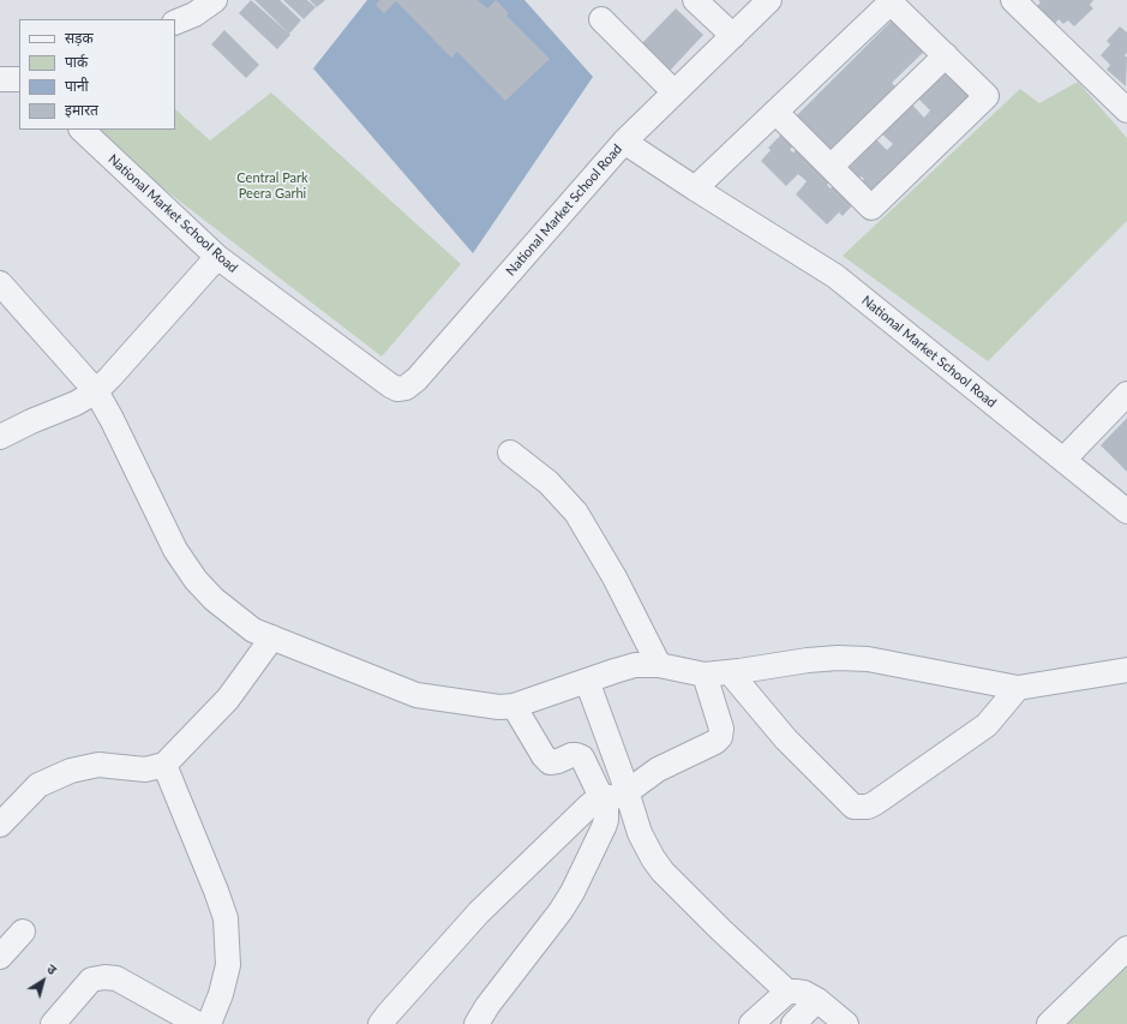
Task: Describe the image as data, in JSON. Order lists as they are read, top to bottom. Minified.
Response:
{"streets":{"street":["National Market School Road"]},"parks":["Central Park Peera Garhi"],"legend":["सड़क","पार्क","पानी","इमारत"],"north":"top right"}
